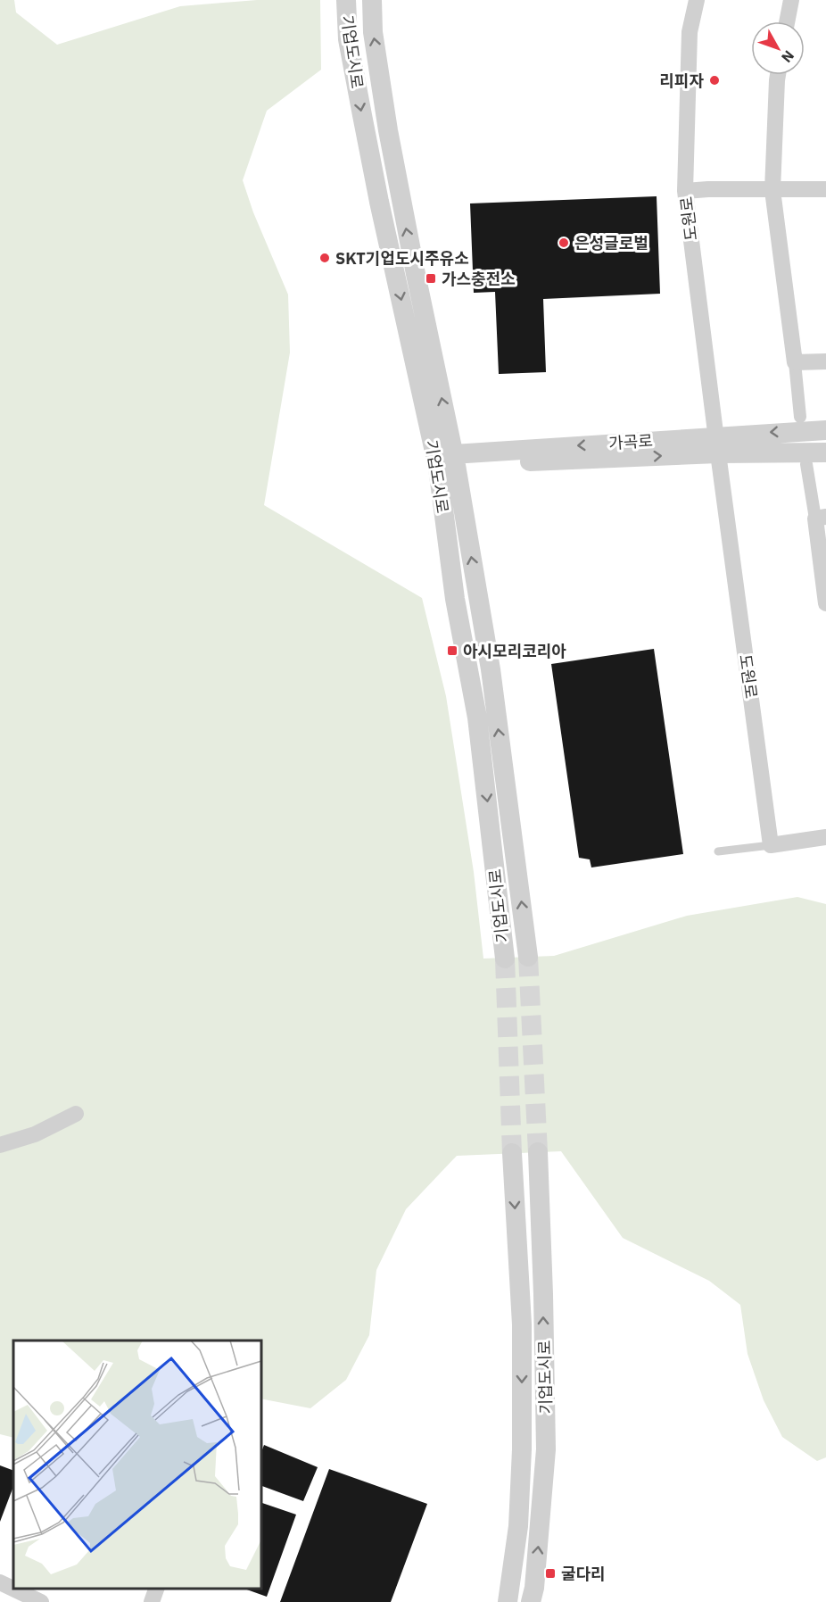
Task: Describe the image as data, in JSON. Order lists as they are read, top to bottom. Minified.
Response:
{"streets":{"street":["기업도시로","도원로","가곡로"]},"crossings":[["기업도시로","가곡로"],["도원로","가곡로"]],"places":{"other":["리피자","은성글로벌","SKT기업도시주유소"],"transit":["가스충전소","아시모리코리아","굴다리"]},"north":"bottom right"}
